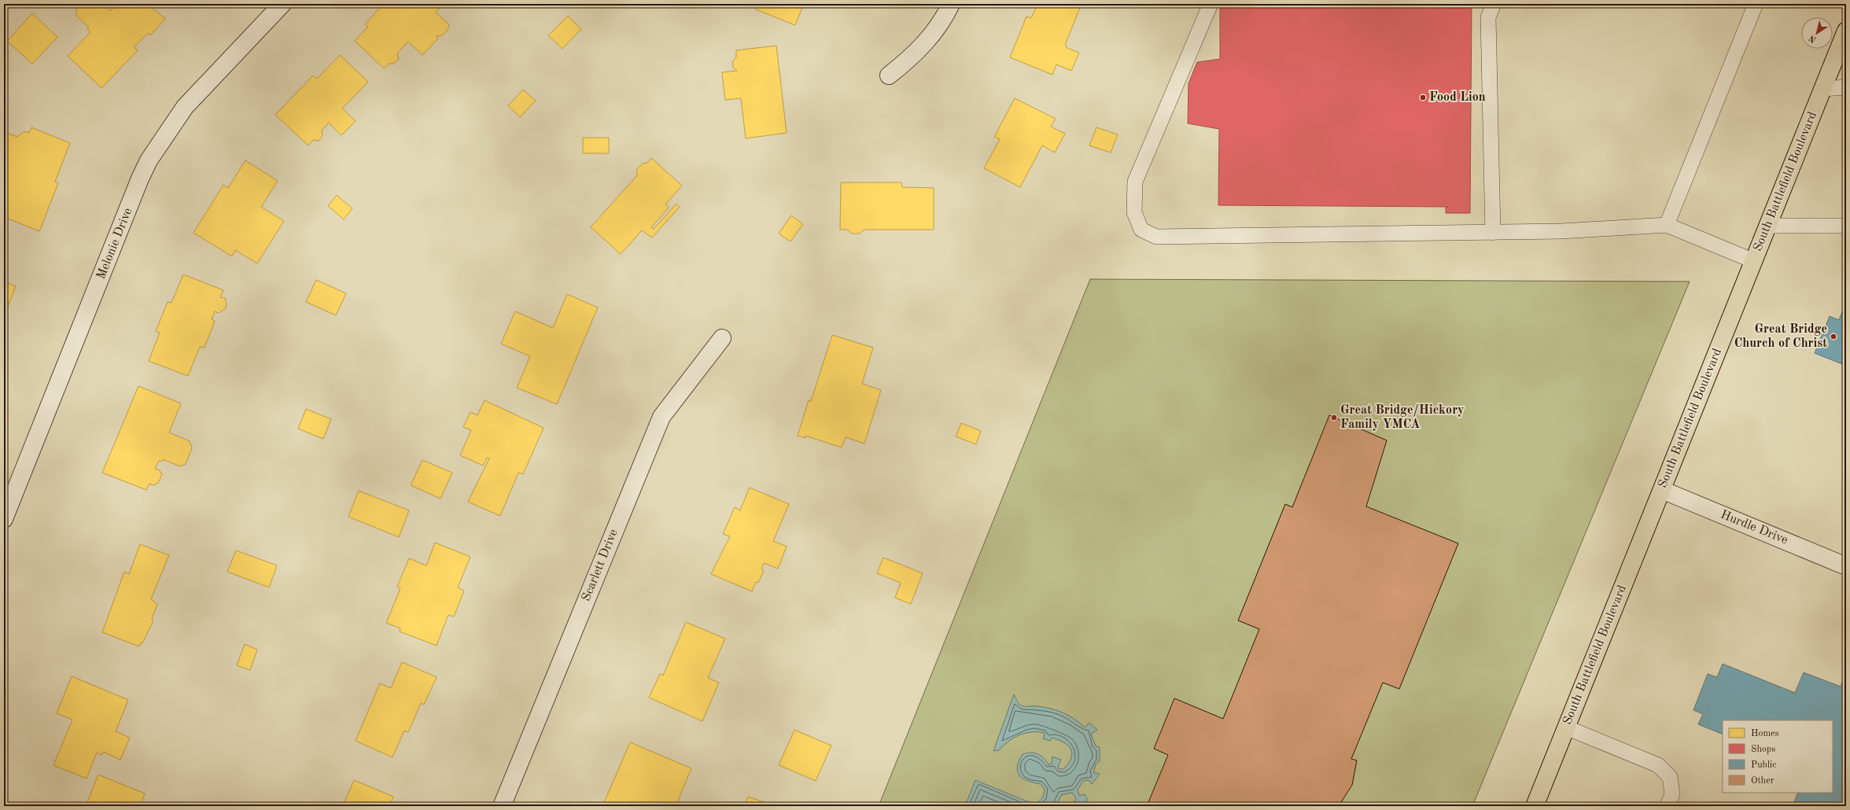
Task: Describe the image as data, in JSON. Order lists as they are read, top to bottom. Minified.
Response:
{"streets":{"main road":["South Battlefield Boulevard"],"street":["Melonie Drive","Hurdle Drive","Scarlett Drive"]},"crossings":[["South Battlefield Boulevard","Hurdle Drive"]],"places":["Food Lion","Great Bridge Church of Christ","Great Bridge/Hickory Family YMCA"],"legend":["Homes","Shops","Public","Other"],"north":"bottom left"}
